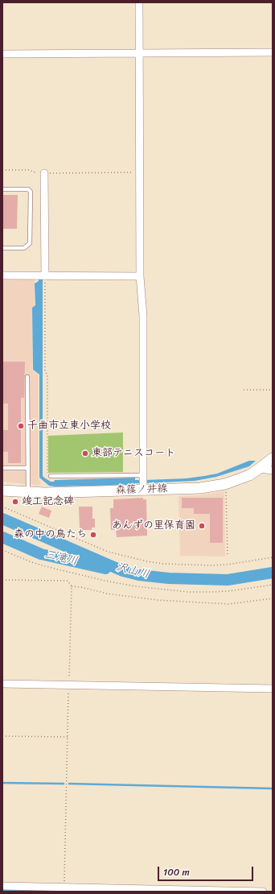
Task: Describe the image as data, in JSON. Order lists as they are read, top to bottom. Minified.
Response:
{"streets":{"main road":["森篠ノ井線"]},"water":["三滝川","沢山川"],"places":["千曲市立東小学校","東部テニスコート","竣工記念碑","あんずの里保育園","森の中の鳥たち"],"scale_bar":"100 m"}
